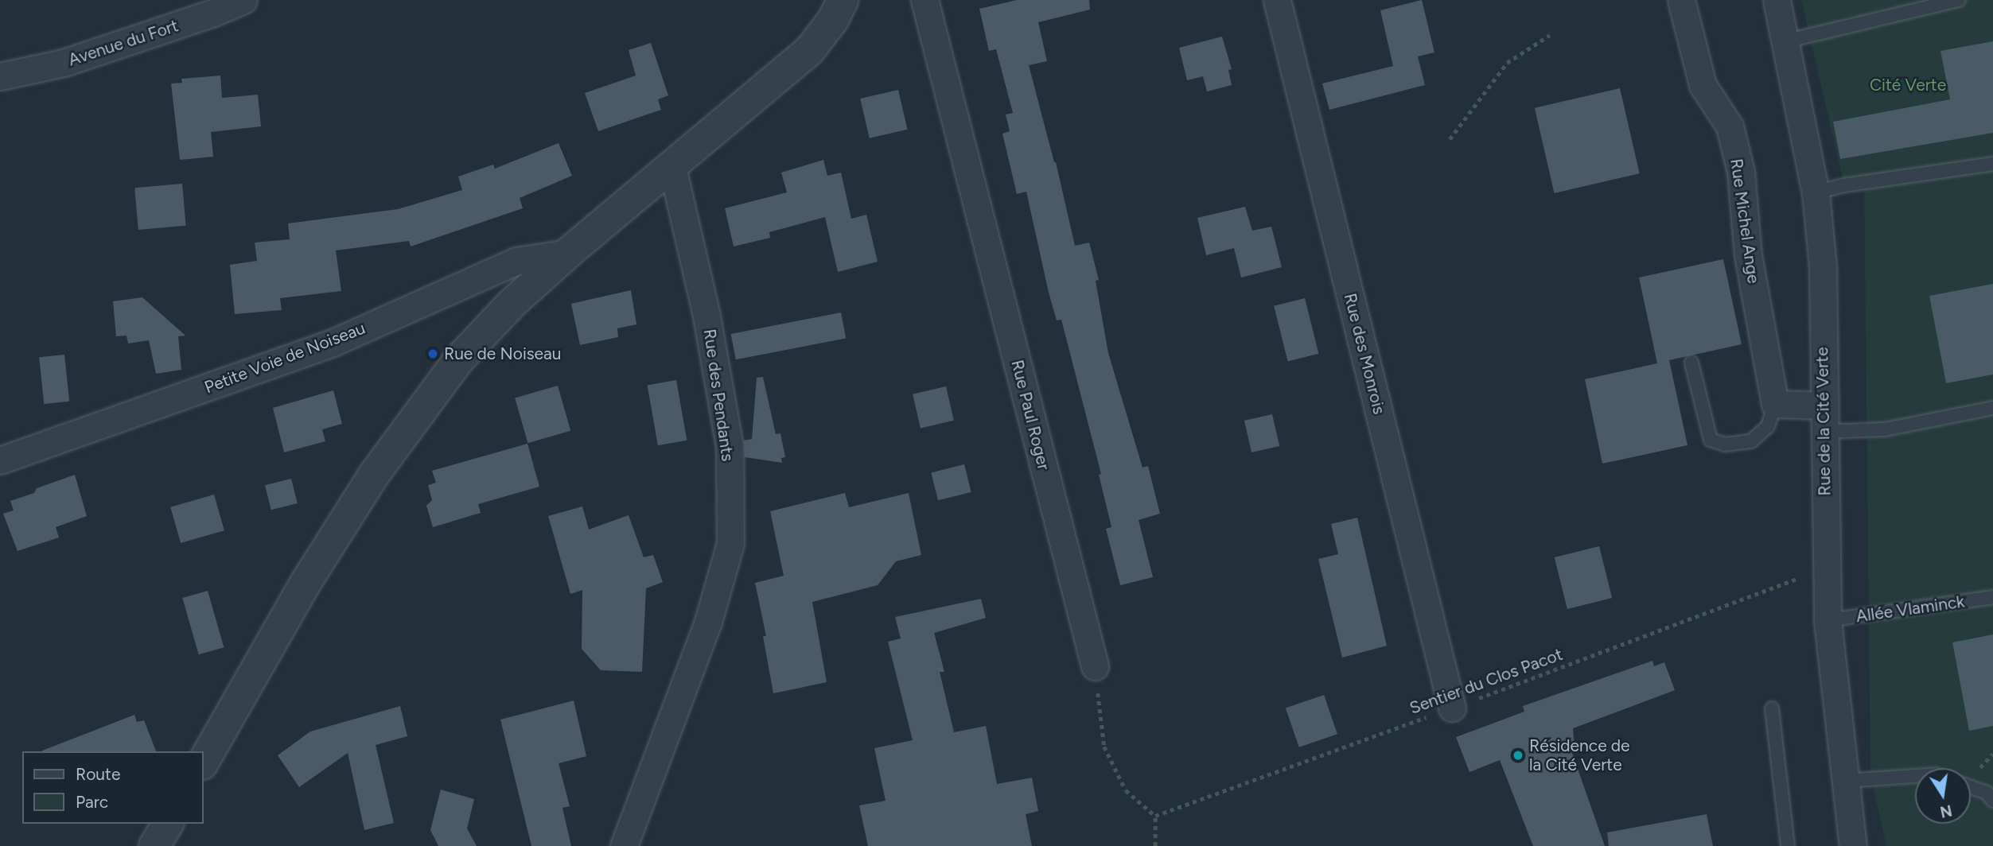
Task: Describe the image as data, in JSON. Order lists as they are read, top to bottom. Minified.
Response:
{"streets":{"street":["Avenue du Fort","Rue Michel Ange","Rue des Monrois","Petite Voie de Noiseau","Rue des Pendants","Rue Paul Roger","Rue de la Cité Verte"],"lane":["Allée Vlaminck"],"path":["Sentier du Clos Pacot"]},"crossings":[["Rue des Monrois","Sentier du Clos Pacot"],["Rue de la Cité Verte","Allée Vlaminck"],["Rue de la Cité Verte","Sentier du Clos Pacot"]],"parks":["Cité Verte"],"places":["Rue de Noiseau","Résidence de la Cité Verte"],"legend":["Route","Parc"],"north":"bottom"}
